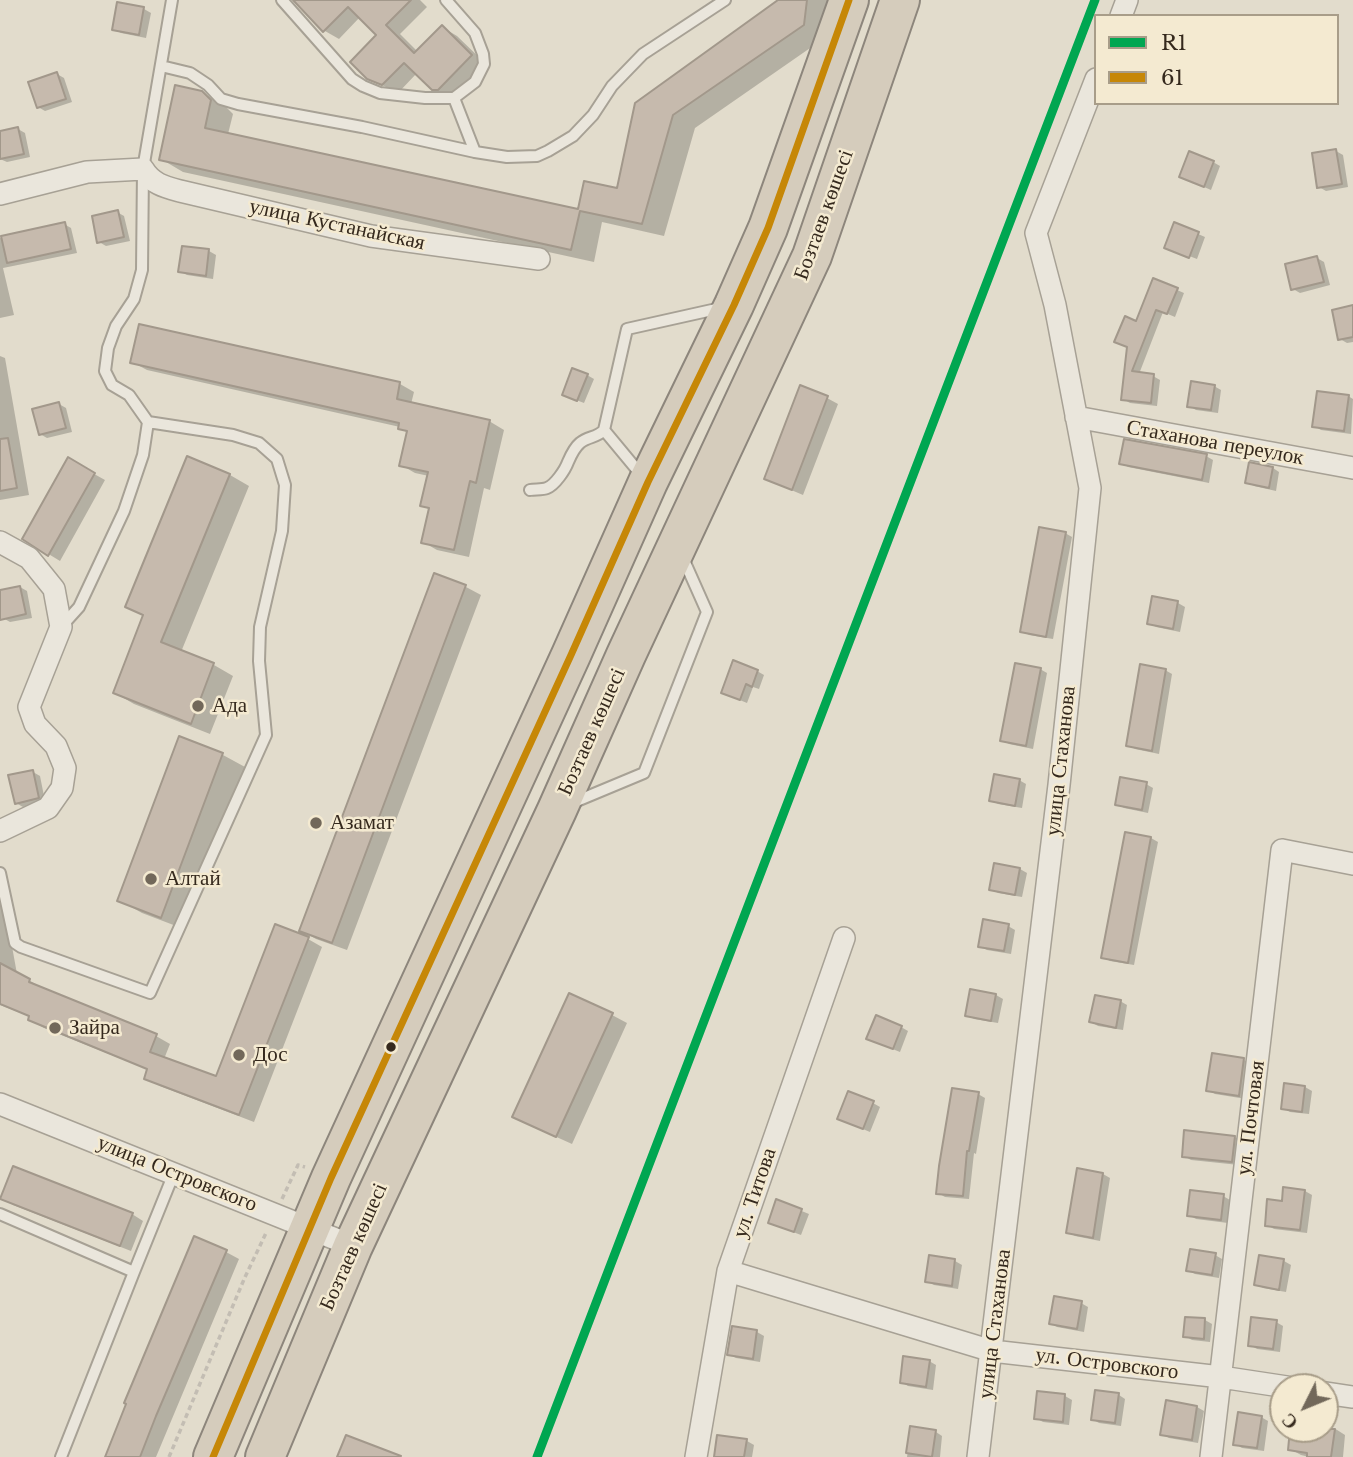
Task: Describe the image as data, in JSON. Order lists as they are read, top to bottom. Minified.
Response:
{"streets":{"highway":["Бозтаев көшесі"],"street":["улица Кустанайская","Стаханова переулок","улица Стаханова","ул. Почтовая","улица Островского","ул. Титова","ул. Островского"]},"crossings":[["Бозтаев көшесі","улица Островского"],["Стаханова переулок","улица Стаханова"],["улица Стаханова","ул. Островского"],["ул. Почтовая","ул. Островского"],["ул. Титова","ул. Островского"]],"places":["Ада","Азамат","Алтай","Зайра","Дос"],"lines":["transit line R1","transit line 61"],"legend":["R1","61"],"north":"bottom left"}
